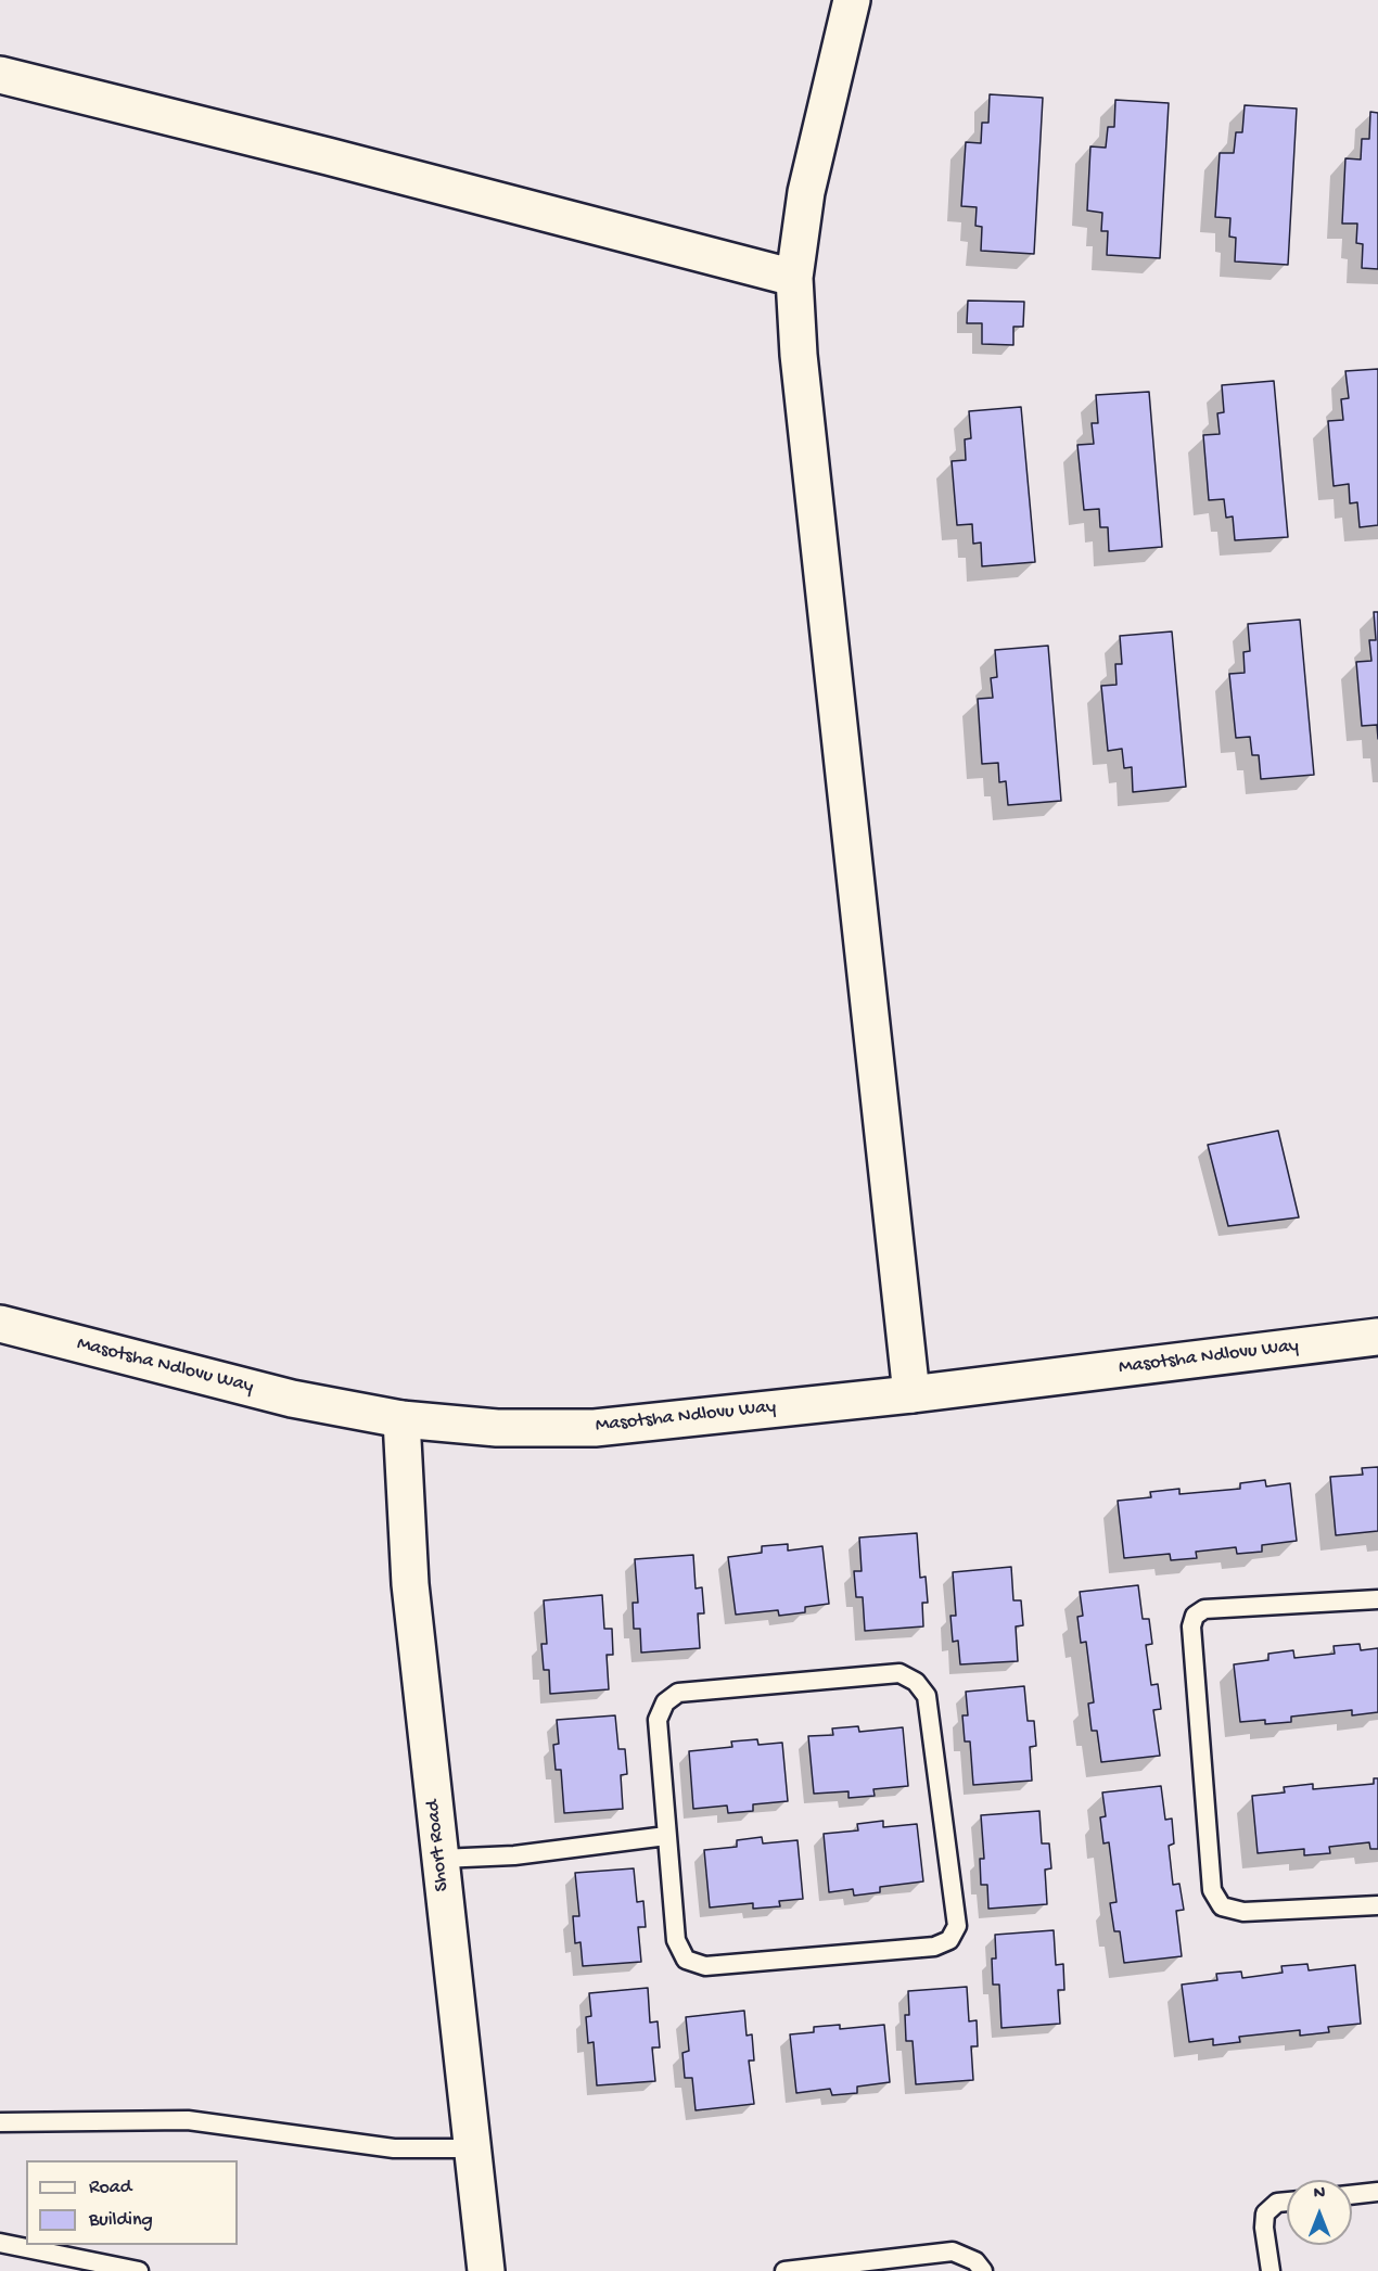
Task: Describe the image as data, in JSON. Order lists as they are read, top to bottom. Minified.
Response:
{"streets":{"street":["Masotsha Ndlovu Way","Short Road"]},"crossings":[["Masotsha Ndlovu Way","Short Road"]],"legend":["Road","Building"],"north":"top"}
